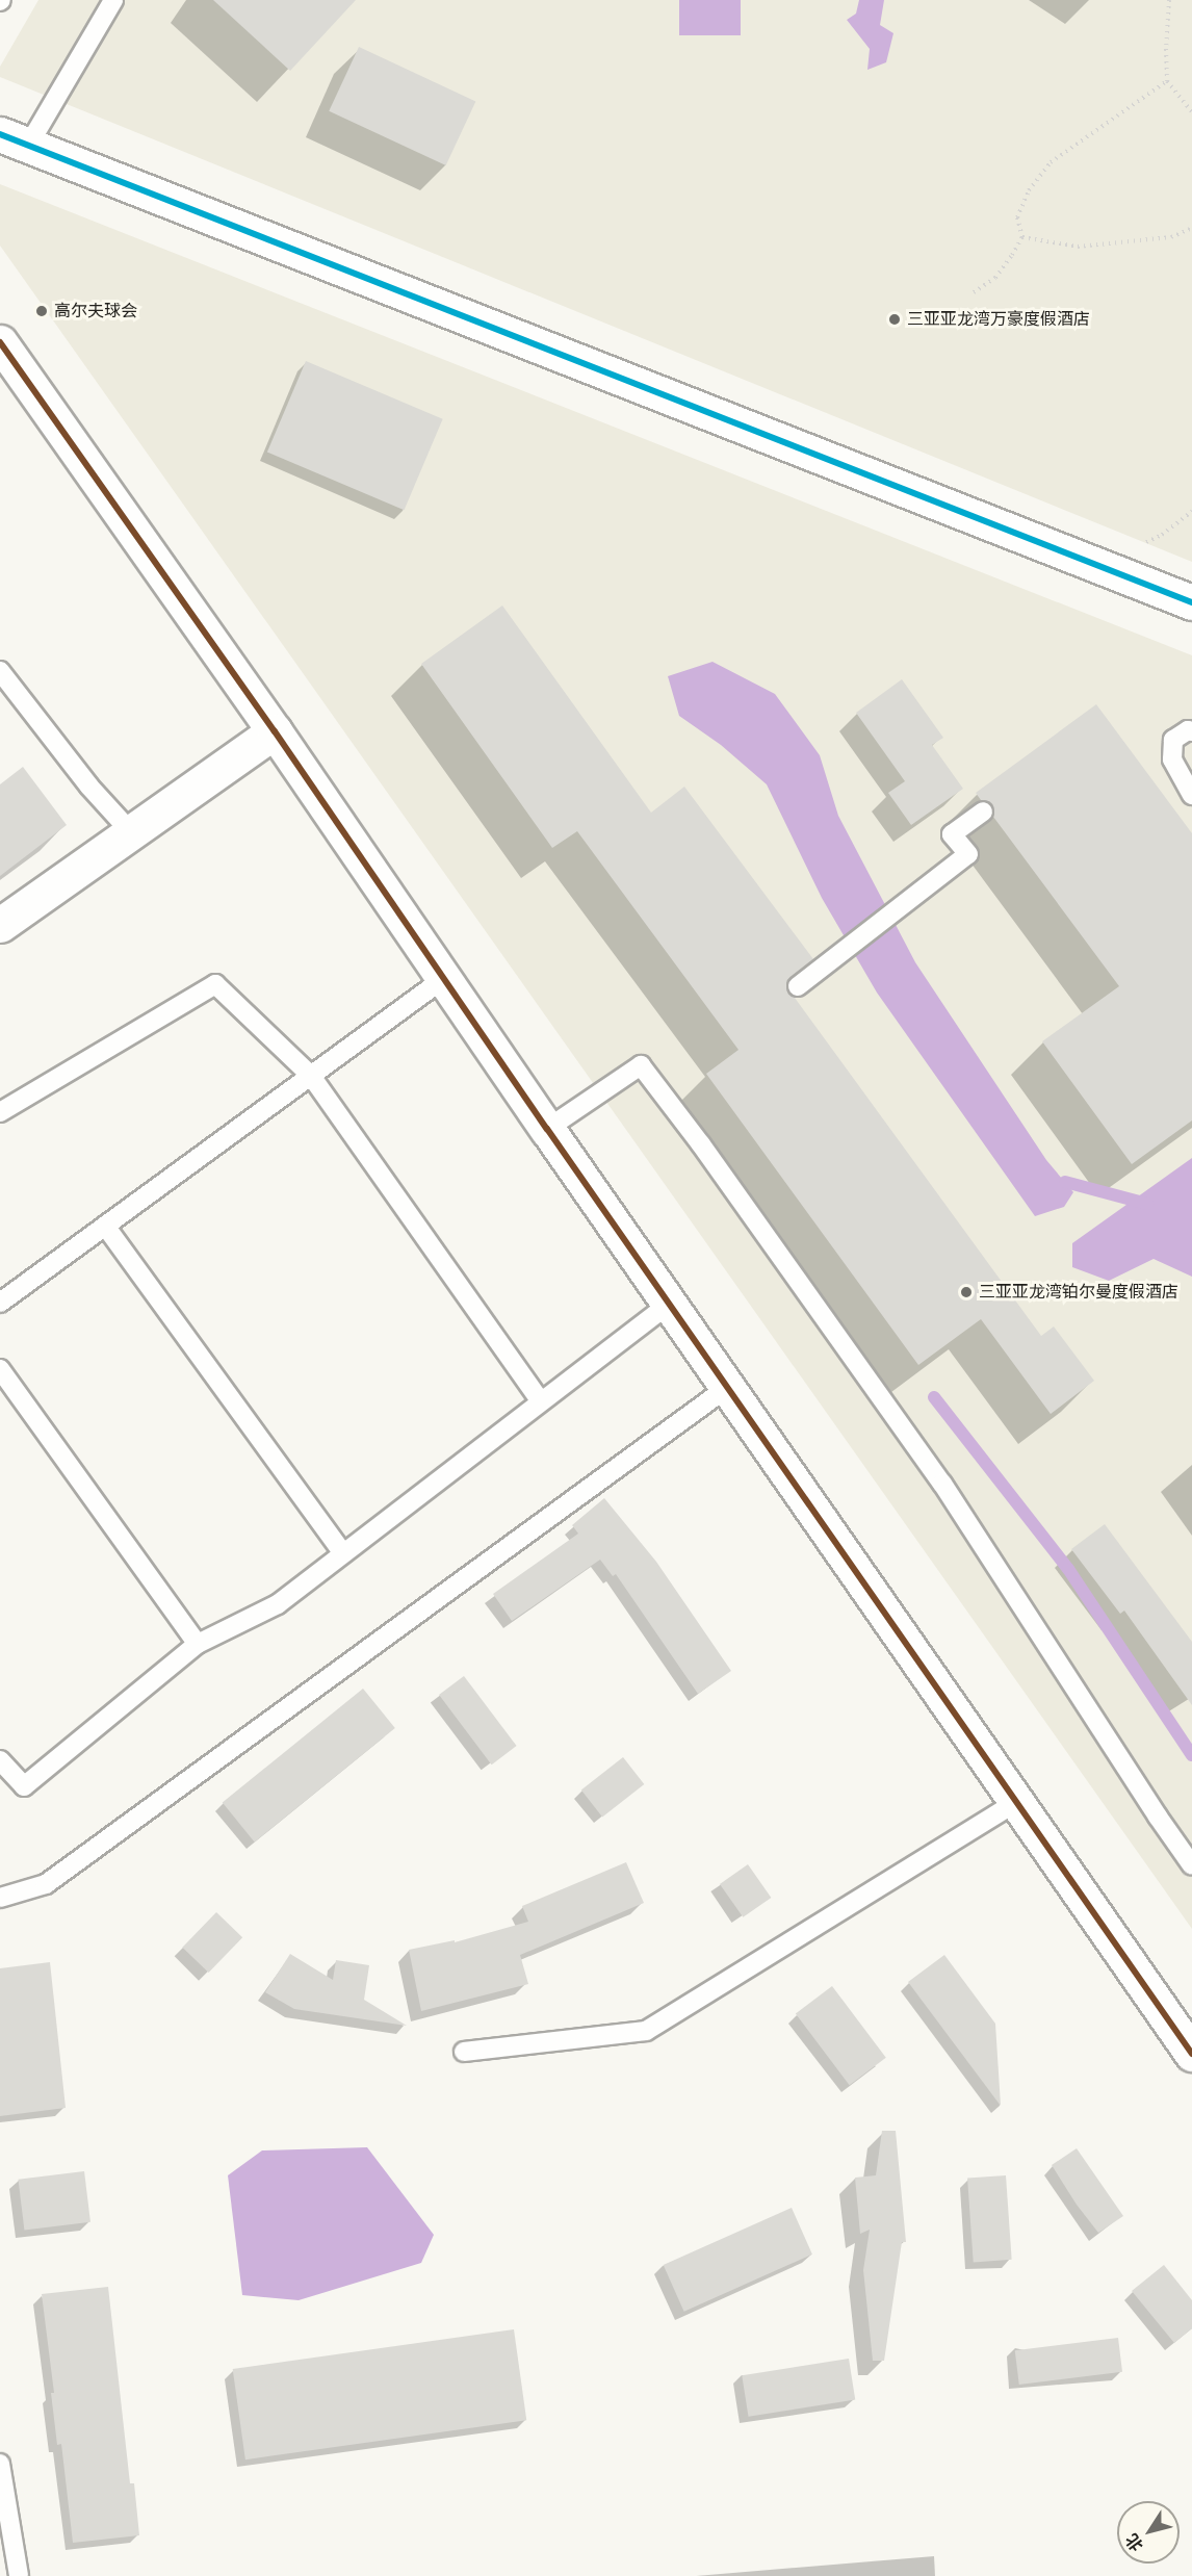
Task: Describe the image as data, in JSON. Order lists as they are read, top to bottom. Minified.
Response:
{"places":["高尔夫球会","三亚亚龙湾万豪度假酒店","三亚亚龙湾铂尔曼度假酒店"],"north":"bottom left"}
